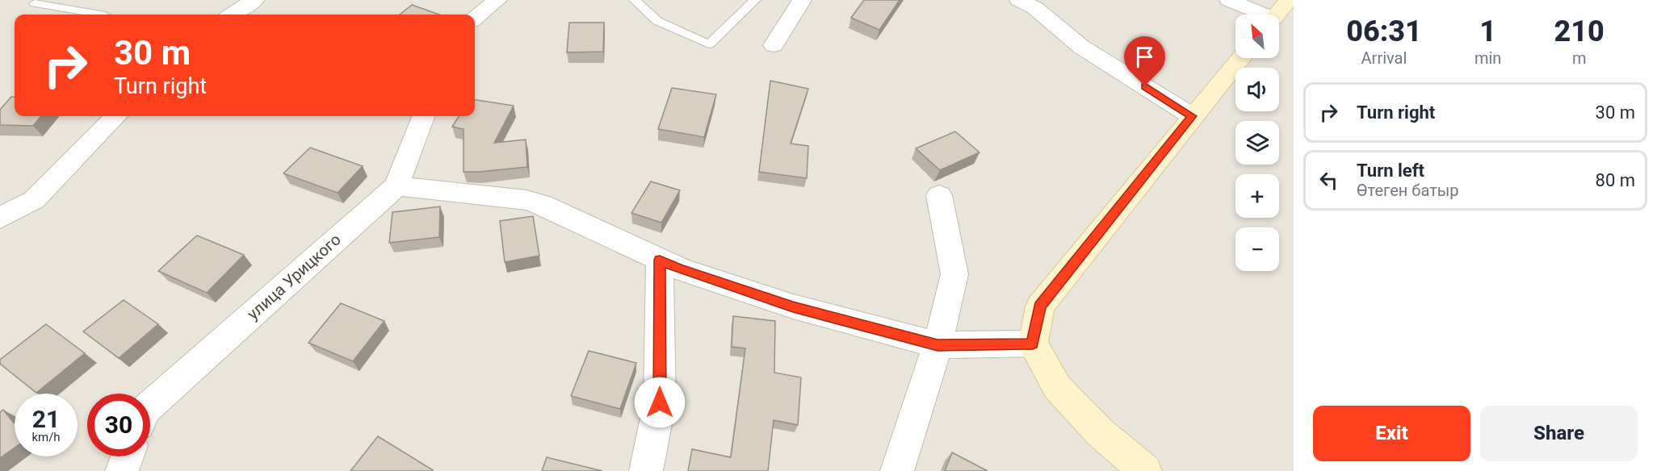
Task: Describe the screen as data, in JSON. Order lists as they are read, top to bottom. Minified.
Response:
{"streets":{"street":["улица Урицкого"]},"north":"top left","page":{"eta":["06:31","Arrival","1","min","210","m"],"map_buttons":["+","−"],"turn":["30 m","Turn right"],"list":[{"name":"Turn right","value":"30 m"},{"name":"Turn left","note":"Өтеген батыр","value":"80 m"}],"speed":"21 km/h","limit":"30","buttons":["Exit","Share"]}}
